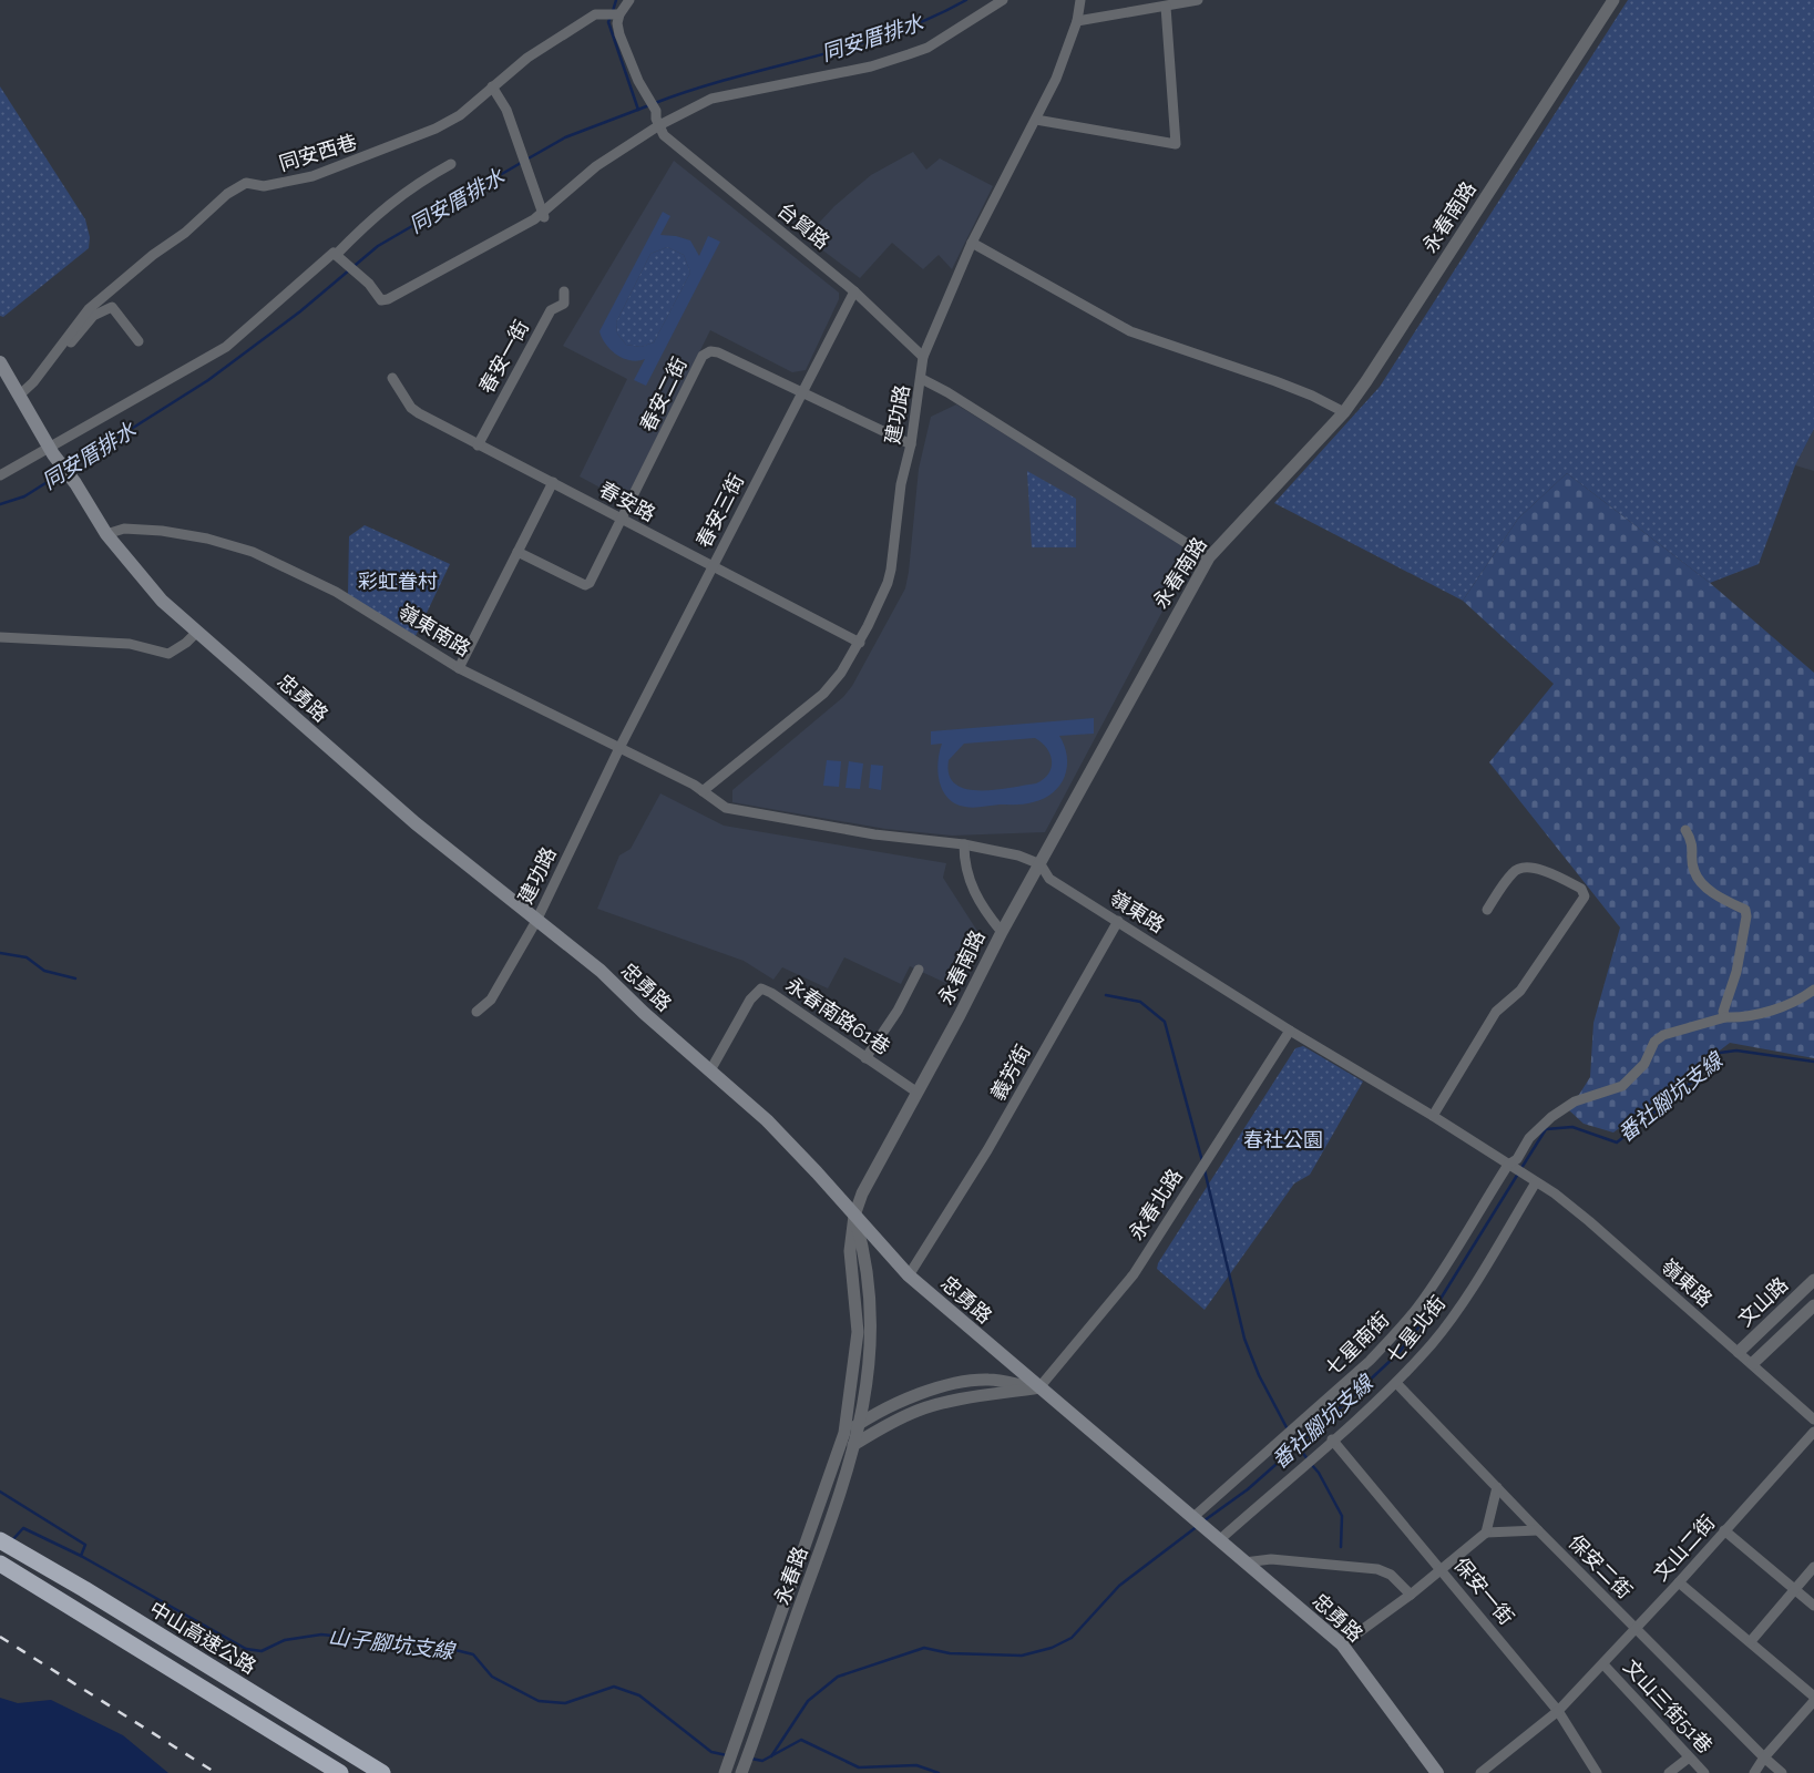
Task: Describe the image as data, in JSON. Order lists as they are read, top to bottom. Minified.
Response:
{"streets":{"highway":["中山高速公路"],"main road":["忠勇路"],"street":["同安西巷","永春南路","台貿路","春安一街","春安二街","建功路","春安路","春安三街","嶺東南路","嶺東路","永春南路61巷","義芳街","永春北路","文山路","七星北街","七星南街","文山二街","保安二街","永春路","保安一街","文山三街51巷"]},"crossings":[["永春南路","忠勇路"],["永春南路","嶺東路"],["永春南路","永春南路61巷"],["永春南路","永春路"],["台貿路","建功路"],["台貿路","春安三街"],["春安一街","春安路"],["春安二街","建功路"],["春安二街","春安路"],["春安二街","春安三街"],["建功路","春安路"],["建功路","春安三街"],["建功路","嶺東南路"],["建功路","忠勇路"],["建功路","嶺東路"],["春安路","春安三街"],["春安三街","嶺東南路"],["嶺東南路","忠勇路"],["嶺東南路","嶺東路"],["忠勇路","永春南路61巷"],["忠勇路","義芳街"],["忠勇路","永春北路"],["忠勇路","七星北街"],["忠勇路","七星南街"],["嶺東路","義芳街"],["嶺東路","永春北路"],["嶺東路","文山路"],["嶺東路","七星北街"],["嶺東路","七星南街"],["七星北街","保安二街"],["七星北街","保安一街"],["文山二街","保安二街"],["文山二街","保安一街"],["文山二街","文山三街51巷"]],"water":["同安厝排水","番社腳坑支線","山子腳坑支線"],"parks":["彩虹眷村","春社公園"]}
